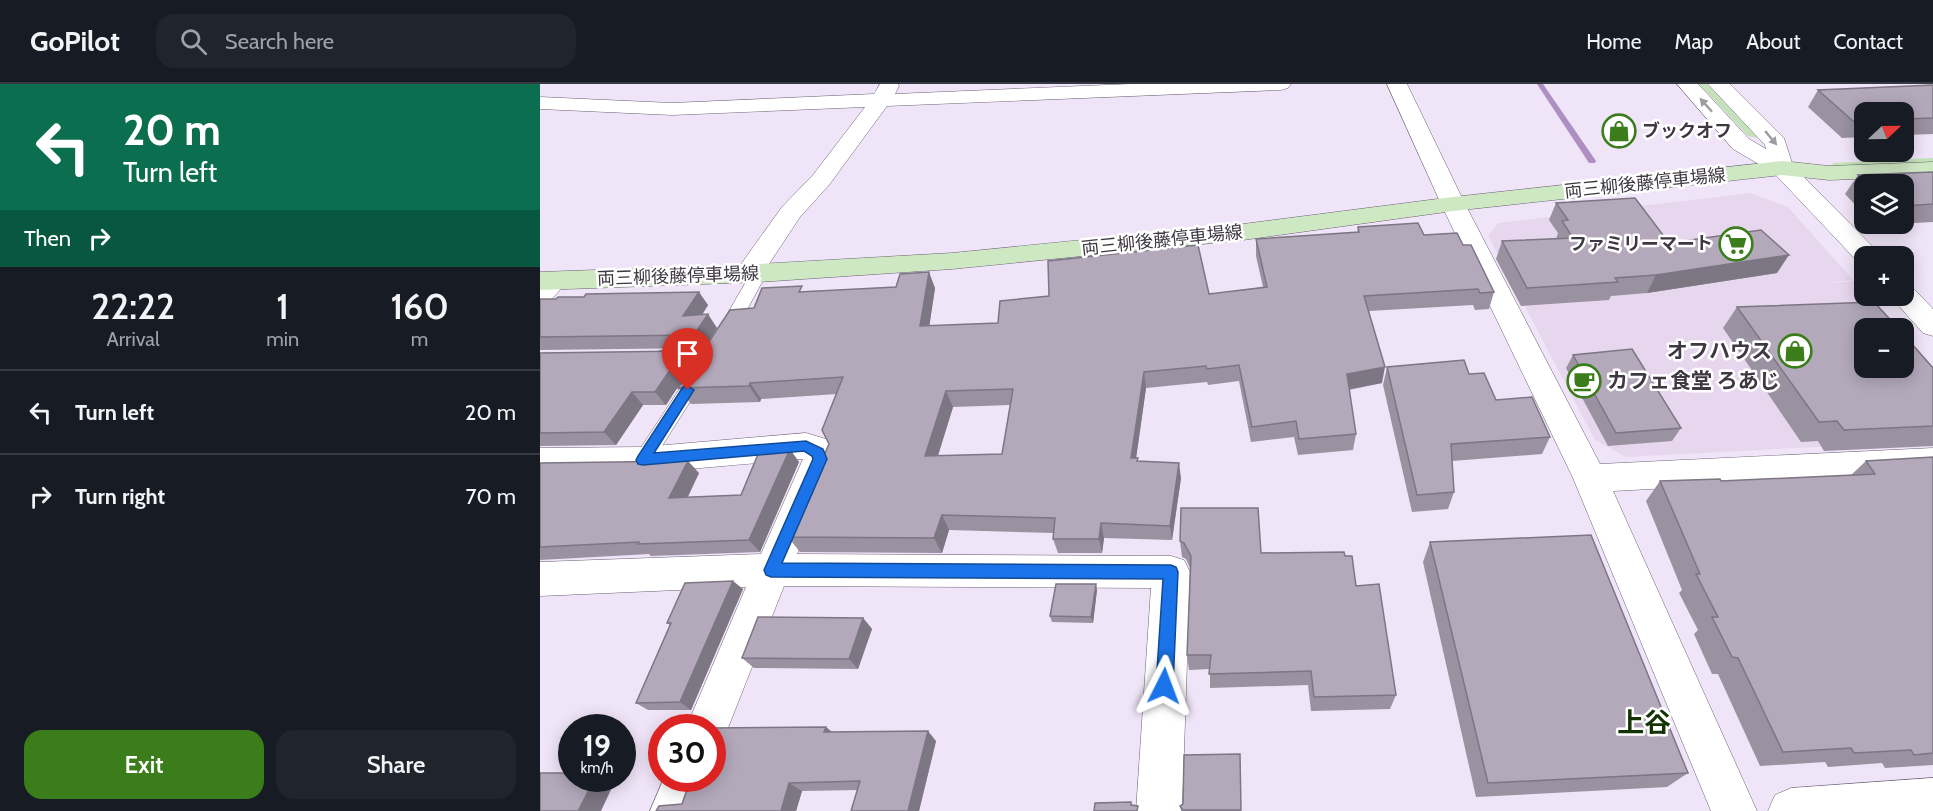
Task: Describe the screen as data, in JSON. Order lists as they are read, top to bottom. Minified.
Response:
{"streets":{"main road":["両三柳後藤停車場線"]},"districts":["上谷"],"places":{"shop":["ブックオフ","オフハウス"],"supermarket":["ファミリーマート"],"cafe":["カフェ食堂 ろあじ"]},"north":"right","page":{"header":"GoPilot","search":"Search here","nav":["Home","Map","About","Contact"],"turn":["20 m","Turn left"],"map_buttons":["+","−"],"then":"Then","eta":["22:22","Arrival","1","min","160","m"],"list":[{"name":"Turn left","value":"20 m"},{"name":"Turn right","value":"70 m"}],"speed":"19 km/h","limit":"30","buttons":["Exit","Share"]}}
